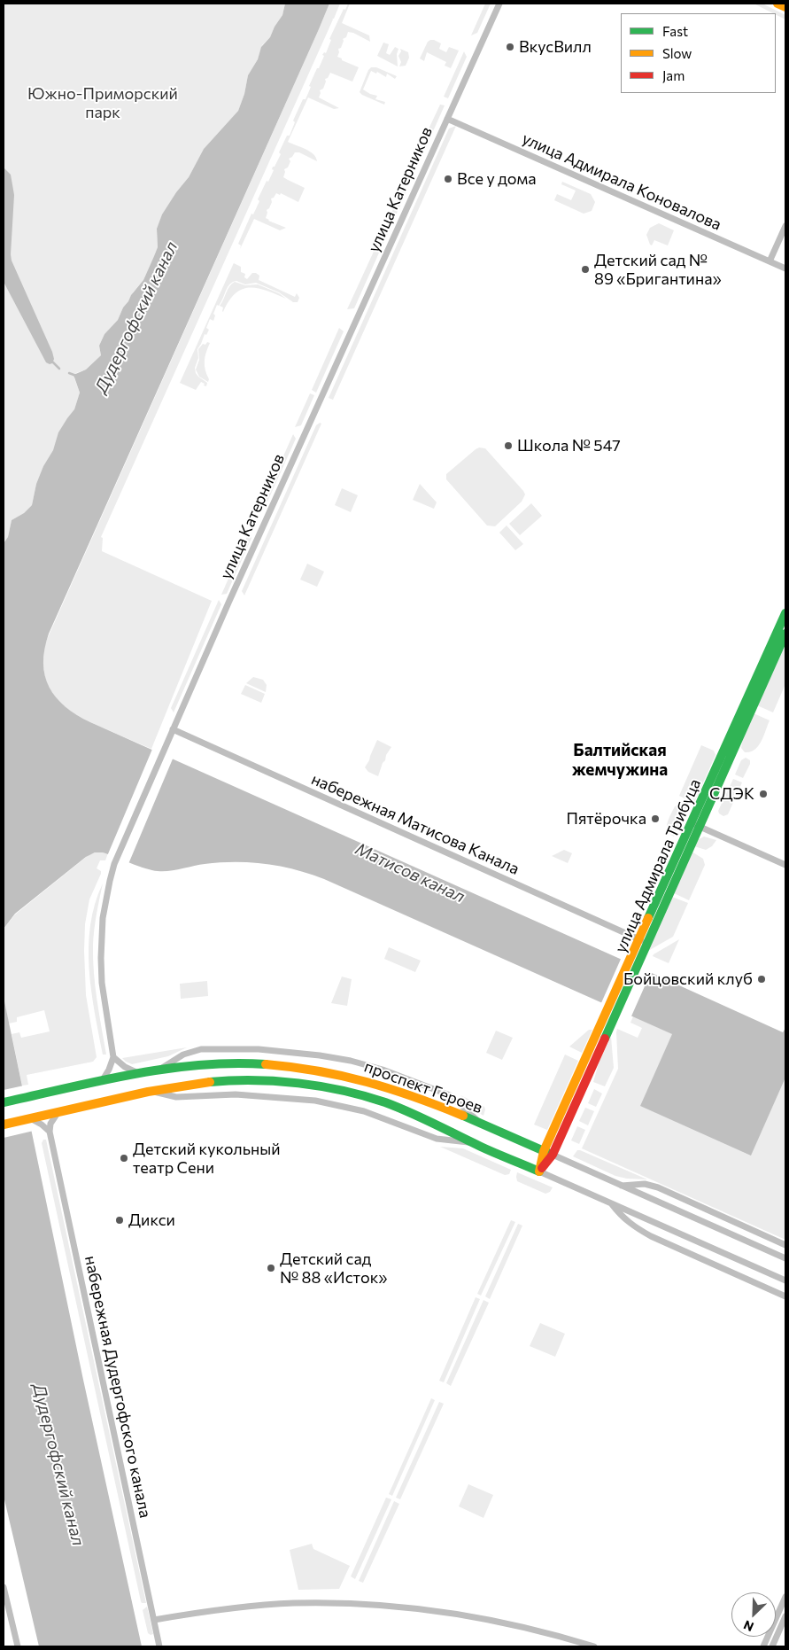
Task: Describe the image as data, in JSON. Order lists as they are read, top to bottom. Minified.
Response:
{"streets":{"street":["улица Адмирала Коновалова","улица Катерников","набережная Матисова Канала","улица Адмирала Трибуца","проспект Героев","набережная Дудергофского канала"]},"crossings":[["улица Адмирала Коновалова","улица Катерников"],["улица Катерников","набережная Матисова Канала"],["набережная Матисова Канала","улица Адмирала Трибуца"],["улица Адмирала Трибуца","проспект Героев"]],"districts":["Балтийская жемчужина"],"water":["Дудергофский канал","Матисов канал"],"parks":["Южно-Приморский парк"],"places":["ВкусВилл","Все у дома","Детский сад № 89 «Бригантина»","Школа № 547","СДЭК","Пятёрочка","Бойцовский клуб","Детский кукольный театр Сени","Дикси","Детский сад № 88 «Исток»"],"legend":["Fast","Slow","Jam"],"north":"bottom left"}
